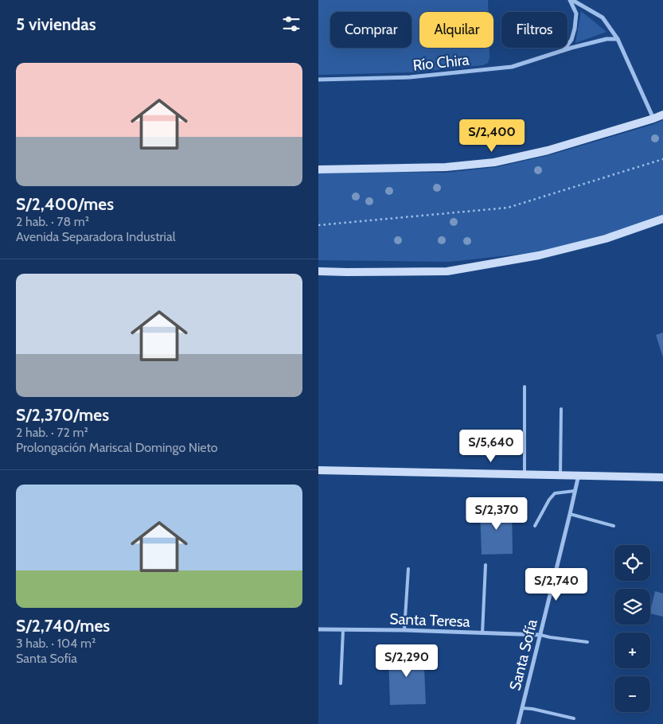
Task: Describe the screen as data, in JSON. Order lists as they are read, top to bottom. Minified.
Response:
{"streets":{"street":["Río Chira","Santa Teresa","Santa Sofía"]},"crossings":[["Santa Teresa","Santa Sofía"]],"page":{"heading":"5 viviendas","chip":["Comprar","Alquilar","Filtros"],"list":[{"name":"S/2,400/mes","note":"2 hab. · 78 m² · Avenida Separadora Industrial"},{"name":"S/2,370/mes","note":"2 hab. · 72 m² · Prolongación Mariscal Domingo Nieto"},{"name":"S/2,740/mes","note":"3 hab. · 104 m² · Santa Sofía"}],"price":["S/2,400","S/5,640","S/2,370","S/2,740","S/2,290"],"map_buttons":["+","−"]}}
